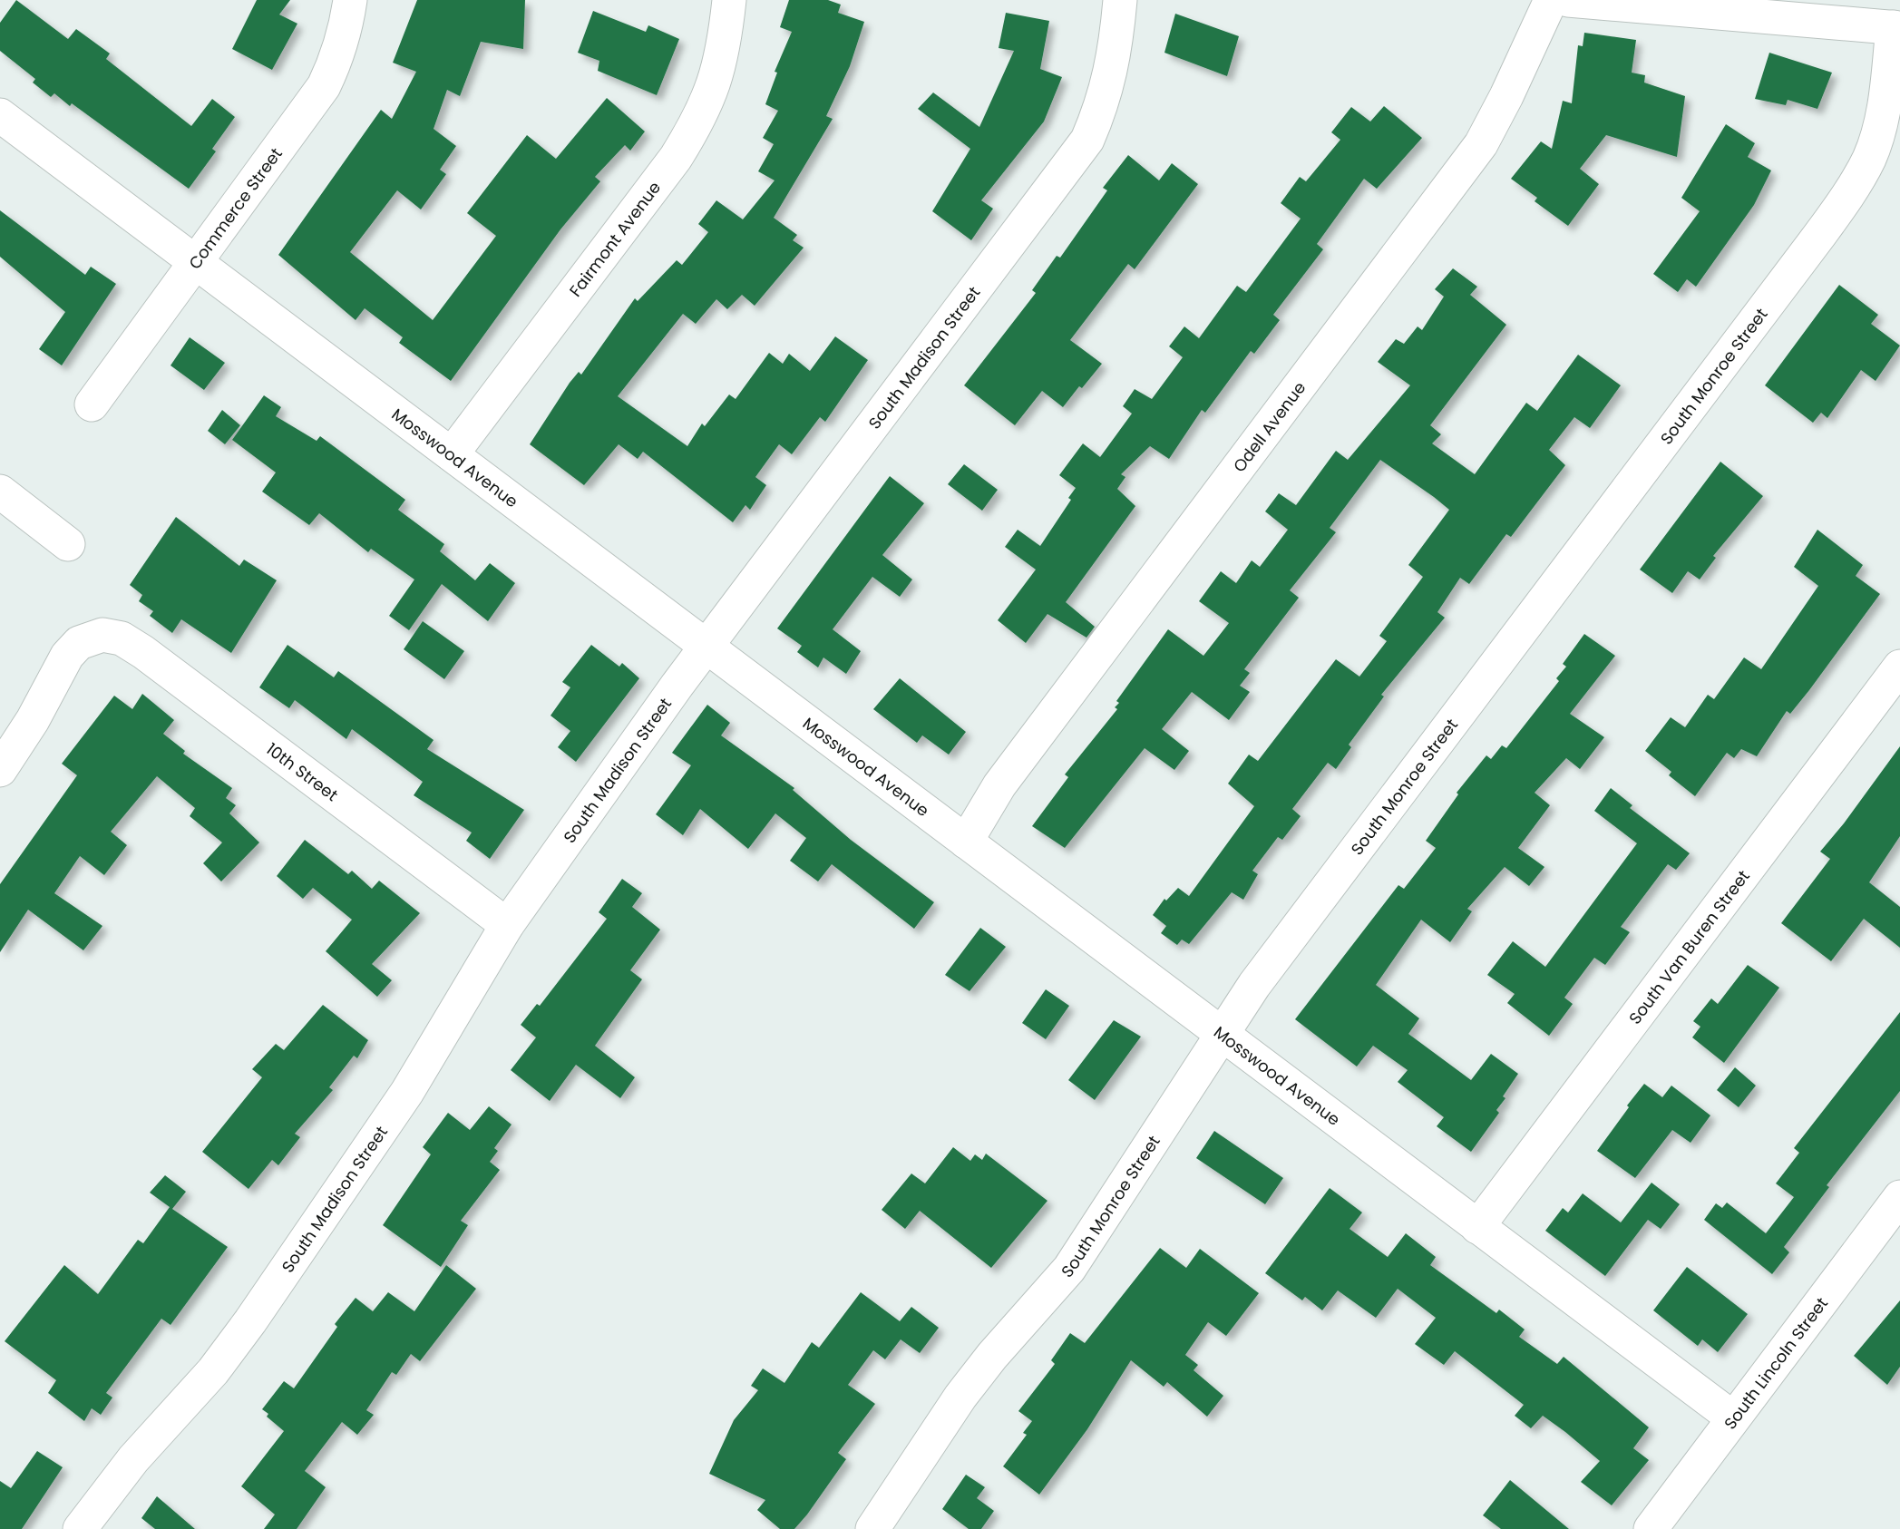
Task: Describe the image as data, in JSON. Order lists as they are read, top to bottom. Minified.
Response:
{"streets":{"street":["Commerce Street","Fairmont Avenue","South Madison Street","South Monroe Street","Odell Avenue","Mosswood Avenue","10th Street","South Van Buren Street","South Lincoln Street"]},"crossings":[["Commerce Street","Mosswood Avenue"],["Fairmont Avenue","Mosswood Avenue"],["South Madison Street","Mosswood Avenue"],["South Madison Street","10th Street"],["South Monroe Street","Mosswood Avenue"],["Odell Avenue","Mosswood Avenue"],["Mosswood Avenue","South Van Buren Street"],["Mosswood Avenue","South Lincoln Street"]]}
